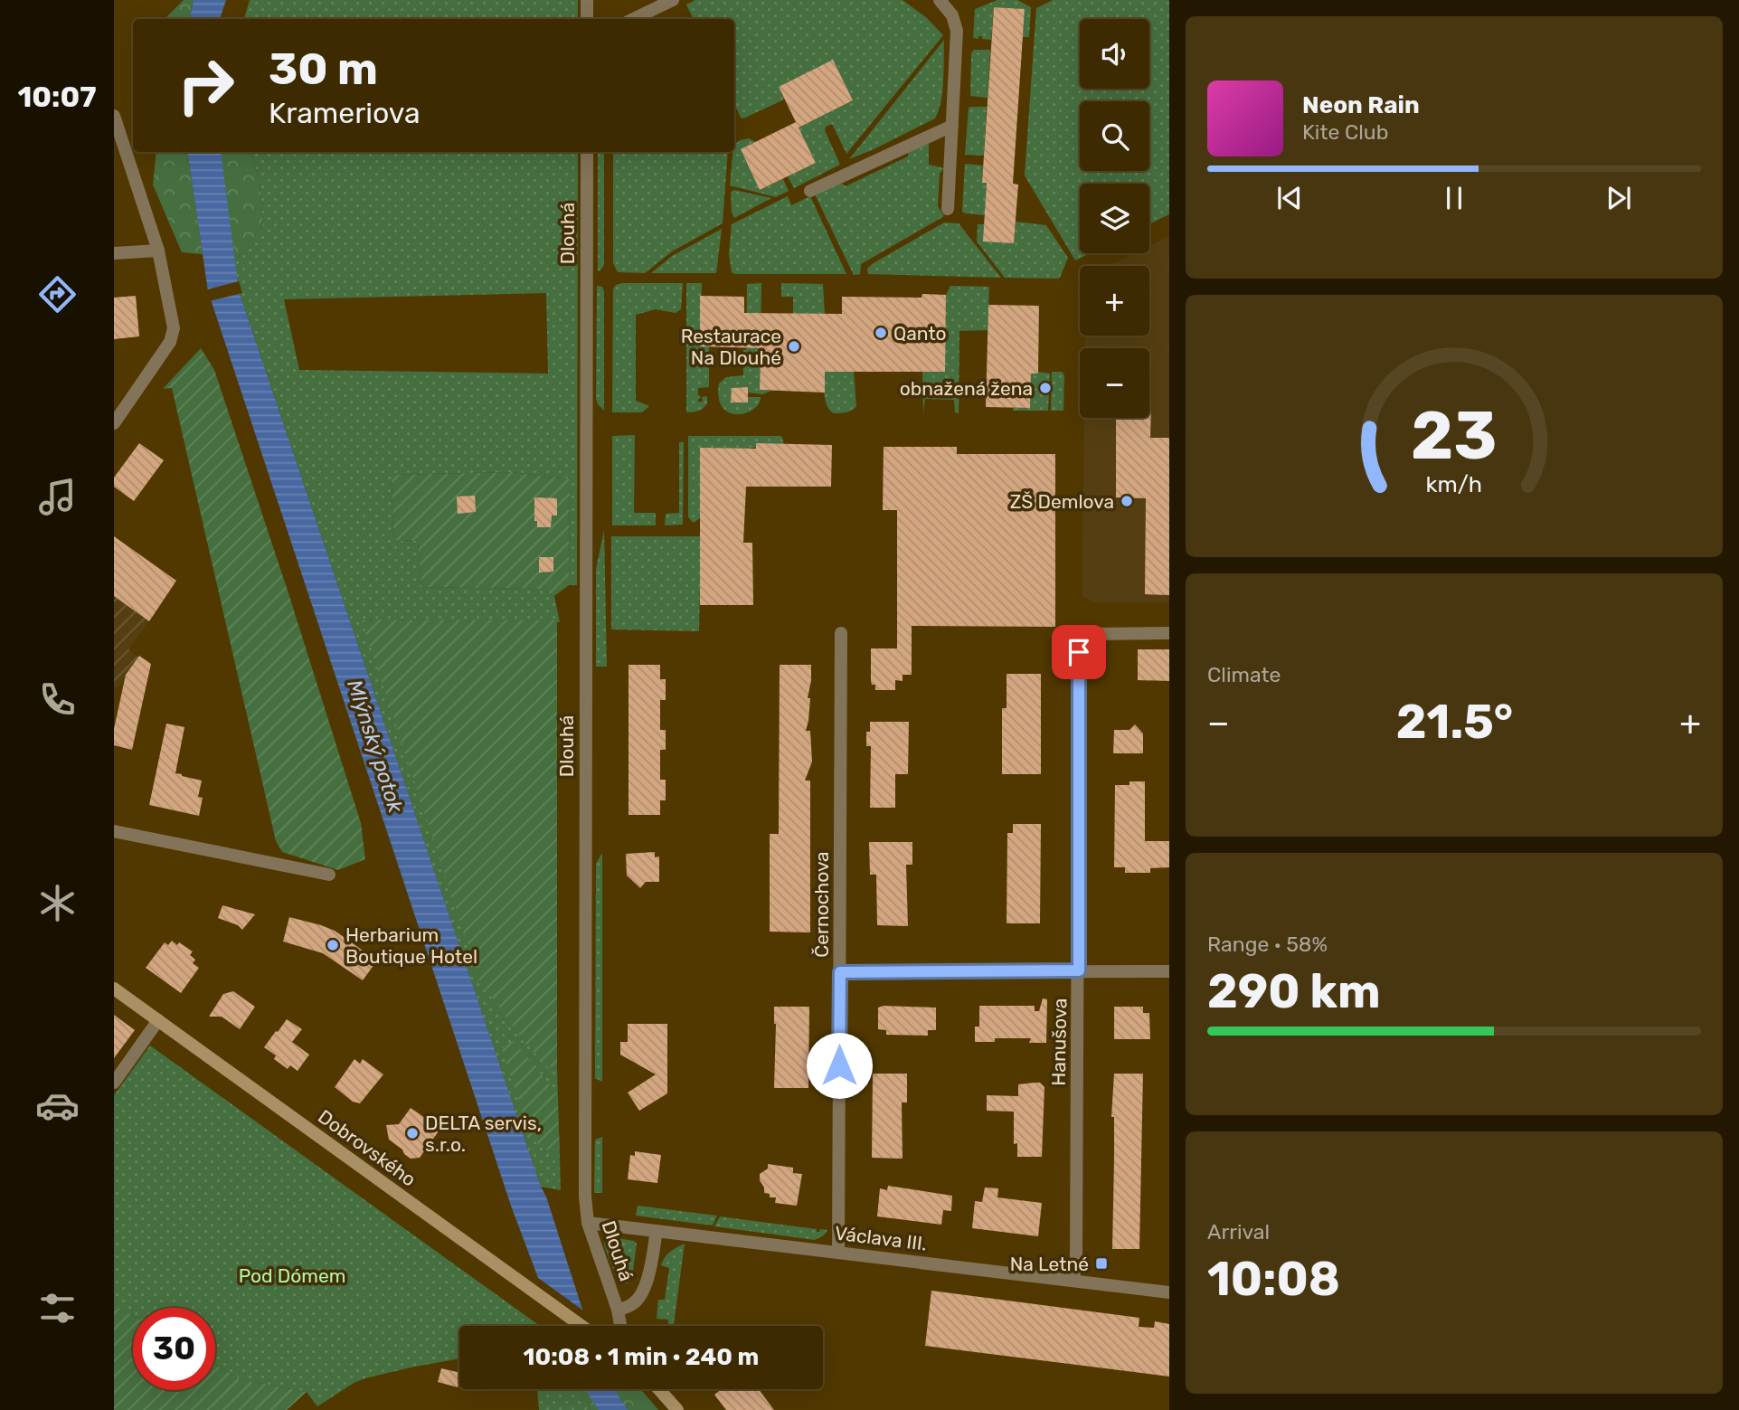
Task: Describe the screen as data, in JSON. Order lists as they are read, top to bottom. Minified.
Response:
{"streets":{"main road":["Dobrovského"],"street":["Dlouhá","Černochova","Hanušova","Václava III."]},"crossings":[["Dlouhá","Václava III."],["Černochova","Václava III."],["Hanušova","Václava III."]],"water":["Mlýnský potok"],"parks":["Pod Dómem"],"places":{"other":["Qanto","Restaurace Na Dlouhé","obnažená žena","ZŠ Demlova","Herbarium Boutique Hotel","DELTA servis, s.r.o."],"transit":["Na Letné"]},"page":{"tabs":"10:07","map_buttons":["+","−"],"turn":["30 m","Krameriova"],"song":["Neon Rain","Kite Club"],"tile":["Climate",["Range · 58%","290 km"],["Arrival","10:08"]],"heat":["−","21.5°","+"],"limit":"30","trip":"10:08 · 1 min · 240 m","gauge":["23","km/h"]}}
